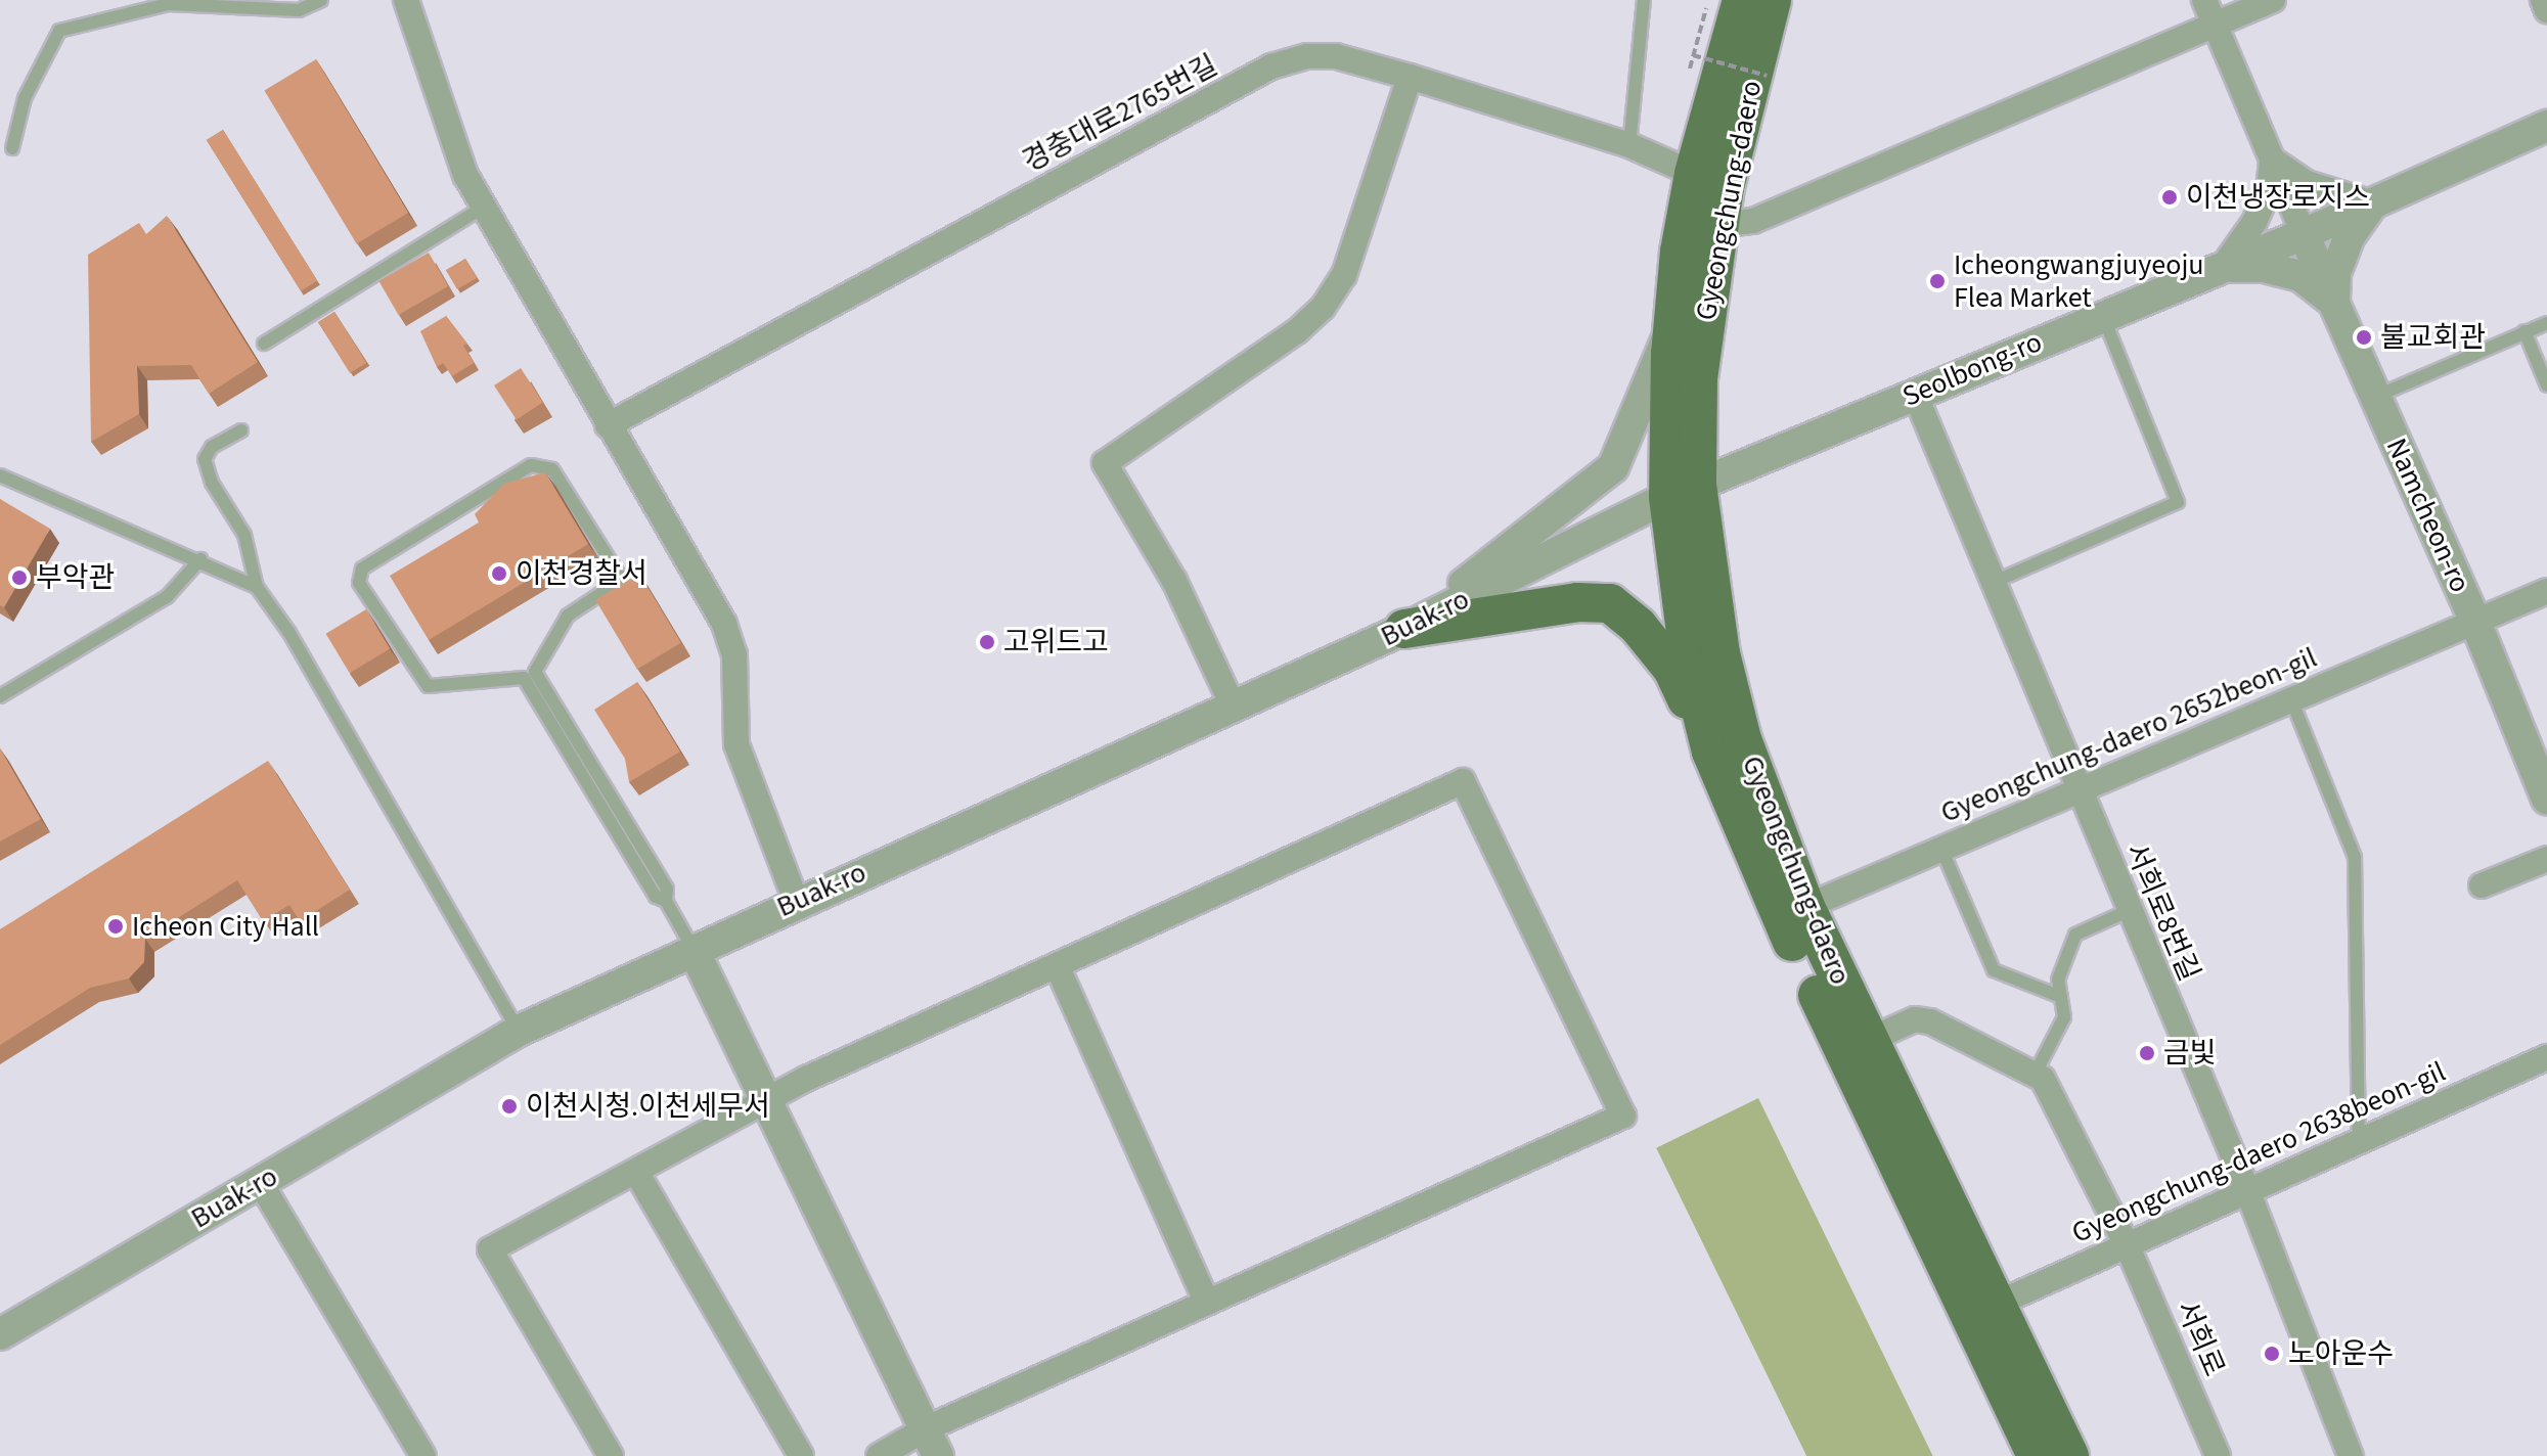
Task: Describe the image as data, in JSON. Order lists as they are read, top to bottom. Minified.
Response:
{"streets":{"main road":["Gyeongchung-daero"],"street":["경충대로2765번길","Seolbong-ro","Namcheon-ro","Buak-ro","Gyeongchung-daero 2652beon-gil","서희로8번길","Gyeongchung-daero 2638beon-gil","서희로"]},"crossings":[["경충대로2765번길","Gyeongchung-daero"],["Gyeongchung-daero","Seolbong-ro"],["Gyeongchung-daero","Buak-ro"],["Gyeongchung-daero","Gyeongchung-daero 2652beon-gil"],["Gyeongchung-daero","Gyeongchung-daero 2638beon-gil"],["Seolbong-ro","Namcheon-ro"],["Seolbong-ro","Buak-ro"],["Seolbong-ro","서희로8번길"],["Namcheon-ro","Gyeongchung-daero 2652beon-gil"],["Gyeongchung-daero 2652beon-gil","서희로8번길"],["서희로8번길","Gyeongchung-daero 2638beon-gil"],["Gyeongchung-daero 2638beon-gil","서희로"]],"places":["이천냉장로지스","Icheongwangjuyeoju Flea Market","불교회관","이천경찰서","부악관","고위드고","Icheon City Hall","금빛","이천시청.이천세무서","노아운수"]}
